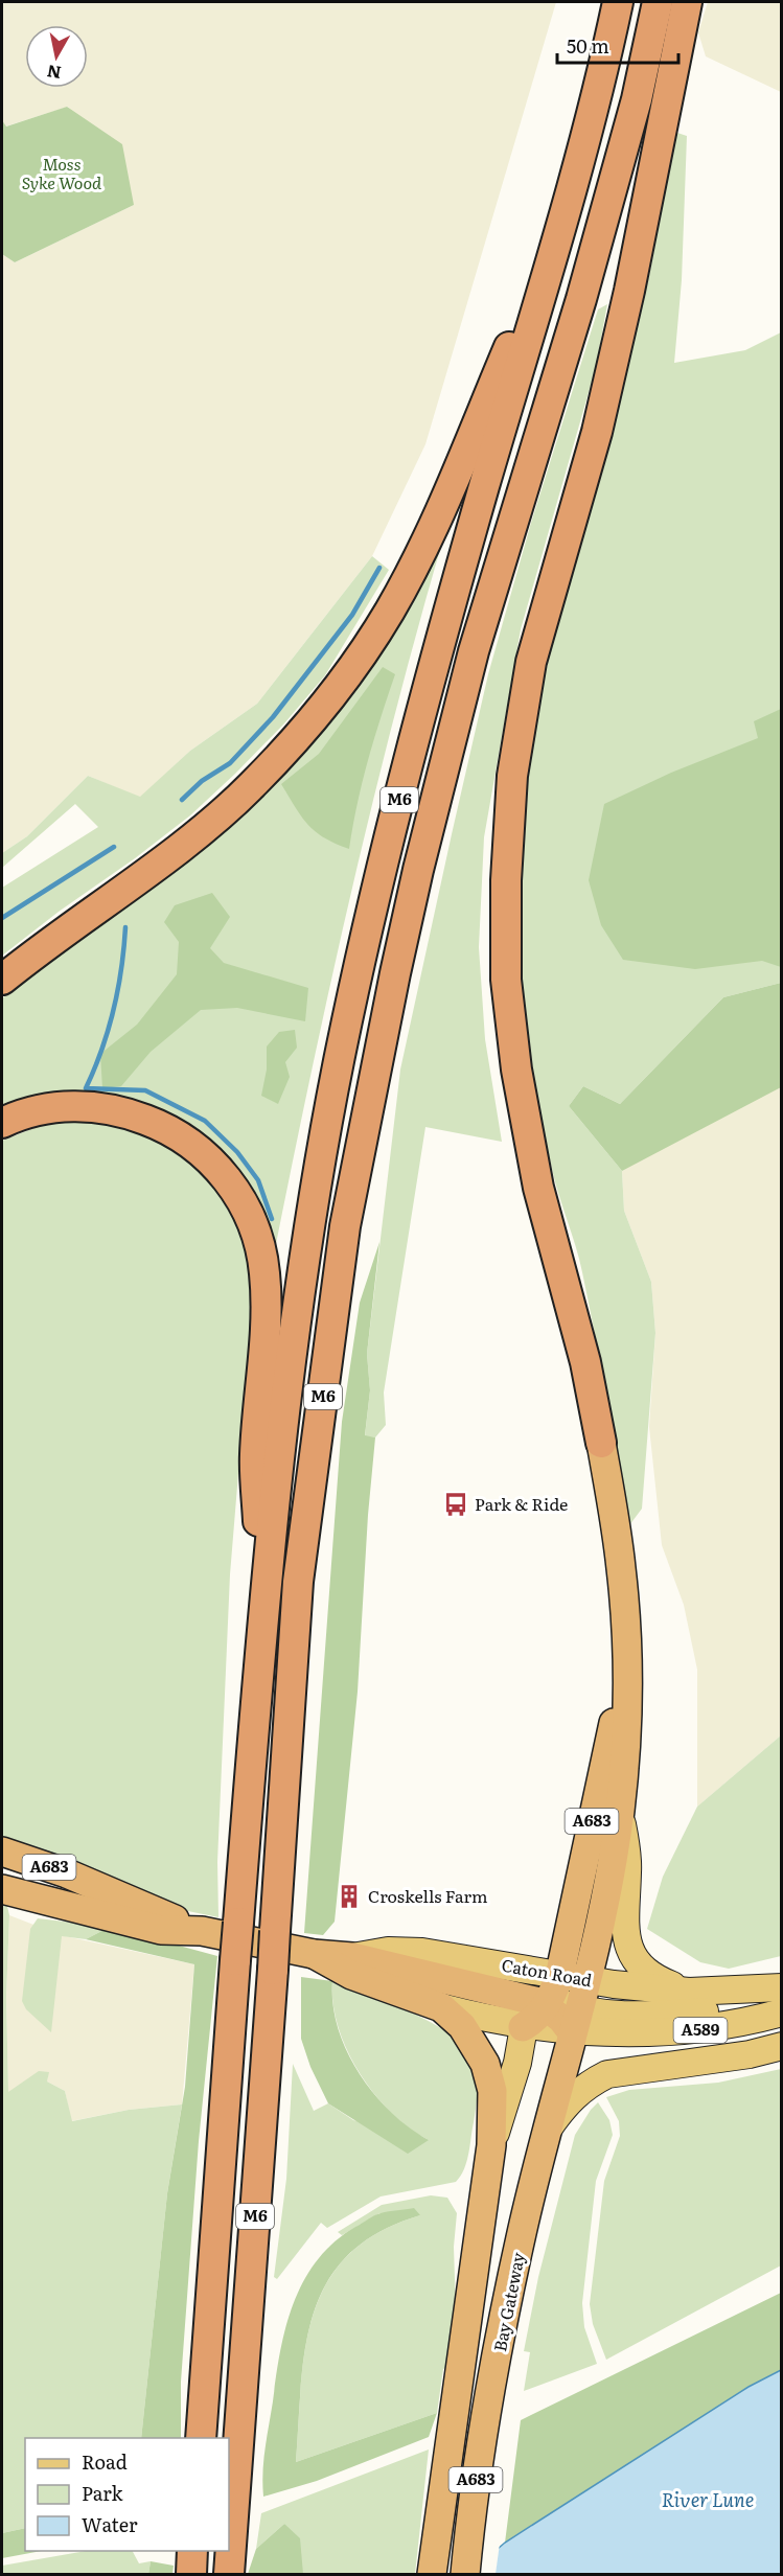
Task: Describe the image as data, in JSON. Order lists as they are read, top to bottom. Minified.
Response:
{"streets":{"highway":["M6","A683","Bay Gateway"],"main road":["Caton Road","A589"]},"crossings":[["A683","Caton Road"],["A683","A589"],["A683","Bay Gateway"],["A589","Bay Gateway"]],"water":["River Lune"],"parks":["Moss Syke Wood"],"places":{"bus stop":["Park & Ride"],"building":["Croskells Farm"]},"legend":["Road","Park","Water"],"scale_bar":"50 m","north":"bottom"}
